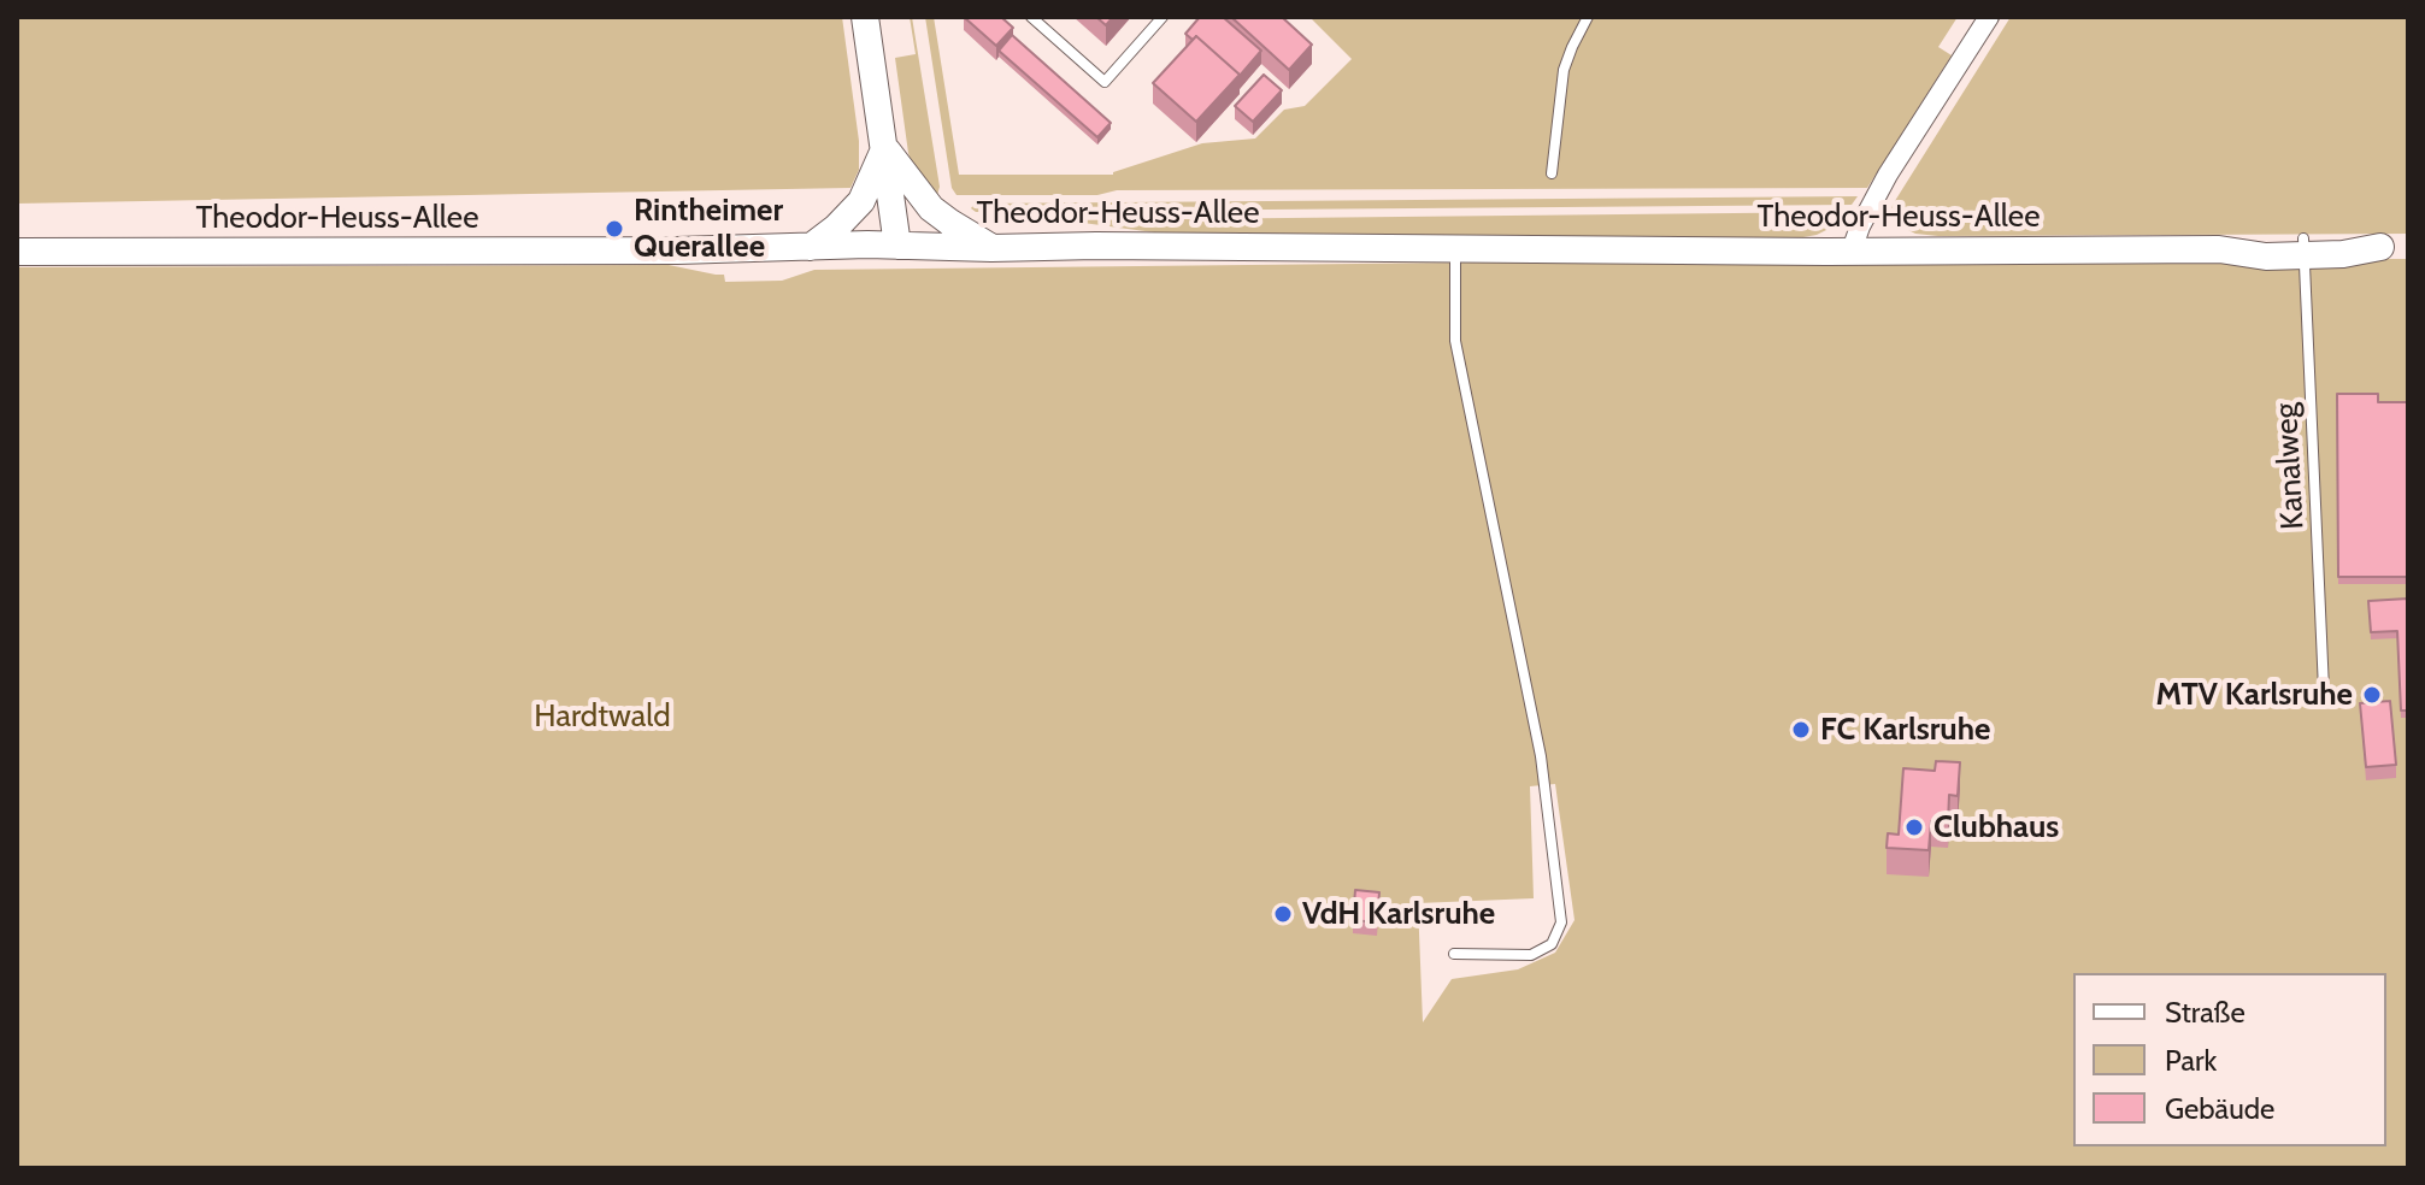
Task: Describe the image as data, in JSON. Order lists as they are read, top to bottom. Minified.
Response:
{"streets":{"main road":["Theodor-Heuss-Allee"],"lane":["Kanalweg"]},"crossings":[["Theodor-Heuss-Allee","Kanalweg"]],"parks":["Hardtwald"],"places":["Rintheimer Querallee","MTV Karlsruhe","FC Karlsruhe","Clubhaus","VdH Karlsruhe"],"legend":["Straße","Park","Gebäude"]}
